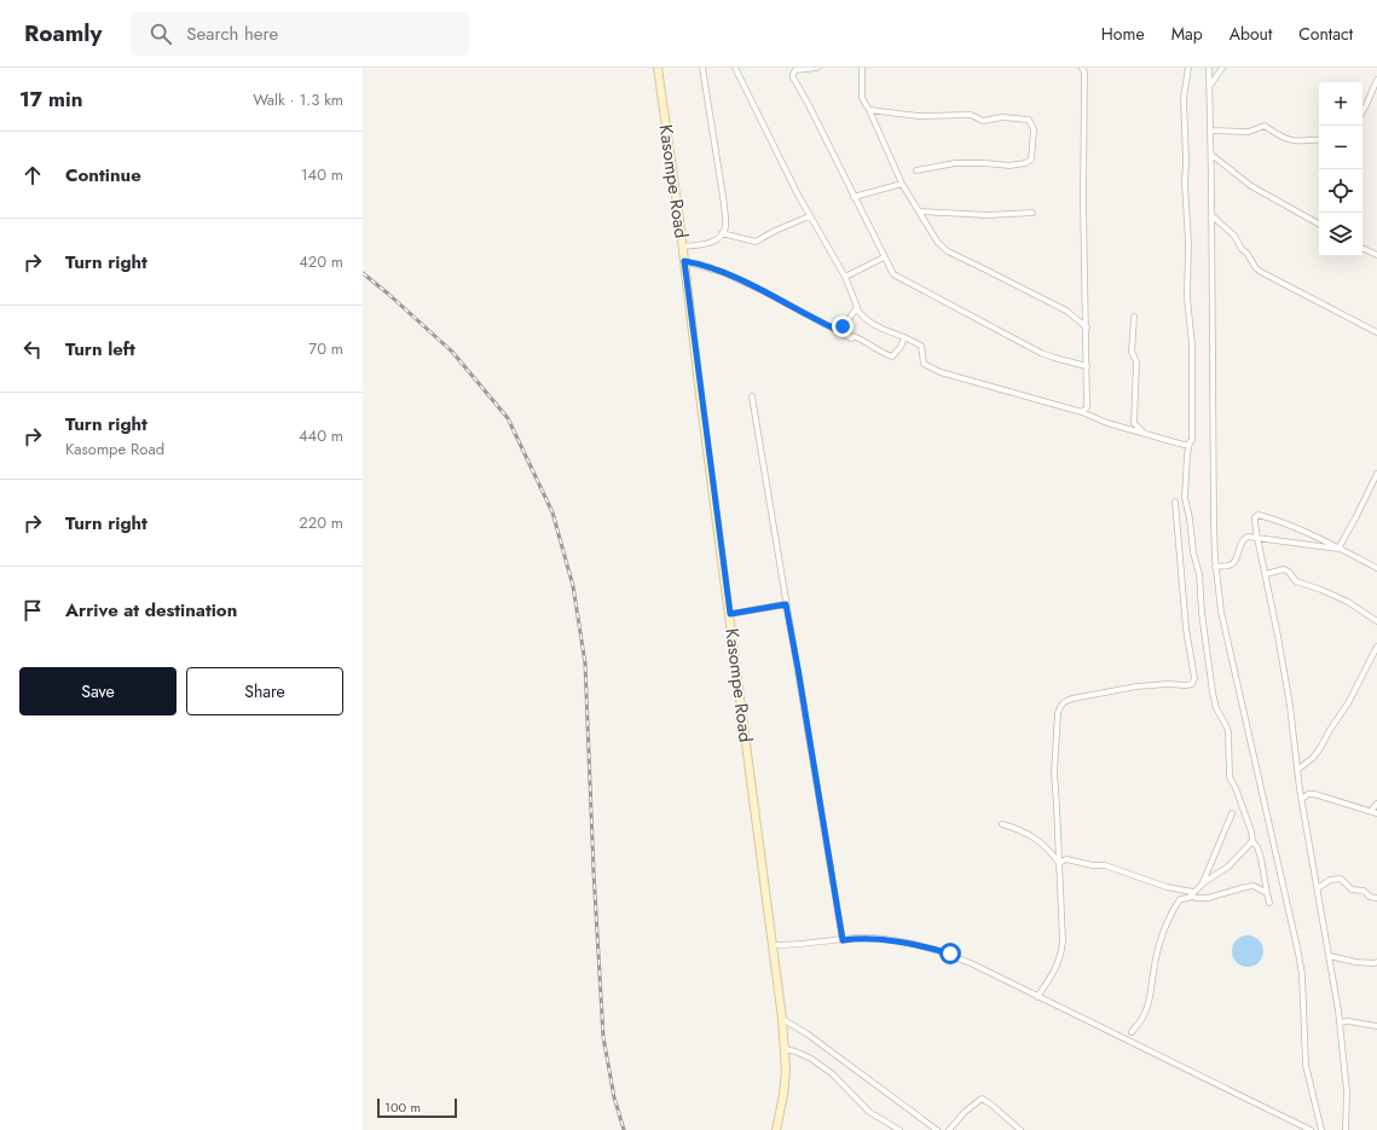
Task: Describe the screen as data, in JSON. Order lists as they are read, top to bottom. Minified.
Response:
{"streets":{"street":["Kasompe Road"]},"scale_bar":"100 m","page":{"header":"Roamly","search":"Search here","nav":["Home","Map","About","Contact"],"heading":["17 min","Walk · 1.3 km"],"map_buttons":["+","−"],"list":[["Continue","140 m"],["Turn right","420 m"],["Turn left","70 m"],["Turn right","Kasompe Road","440 m"],["Turn right","220 m"],"Arrive at destination"],"buttons":["Save","Share"],"scale":"100 m"}}
